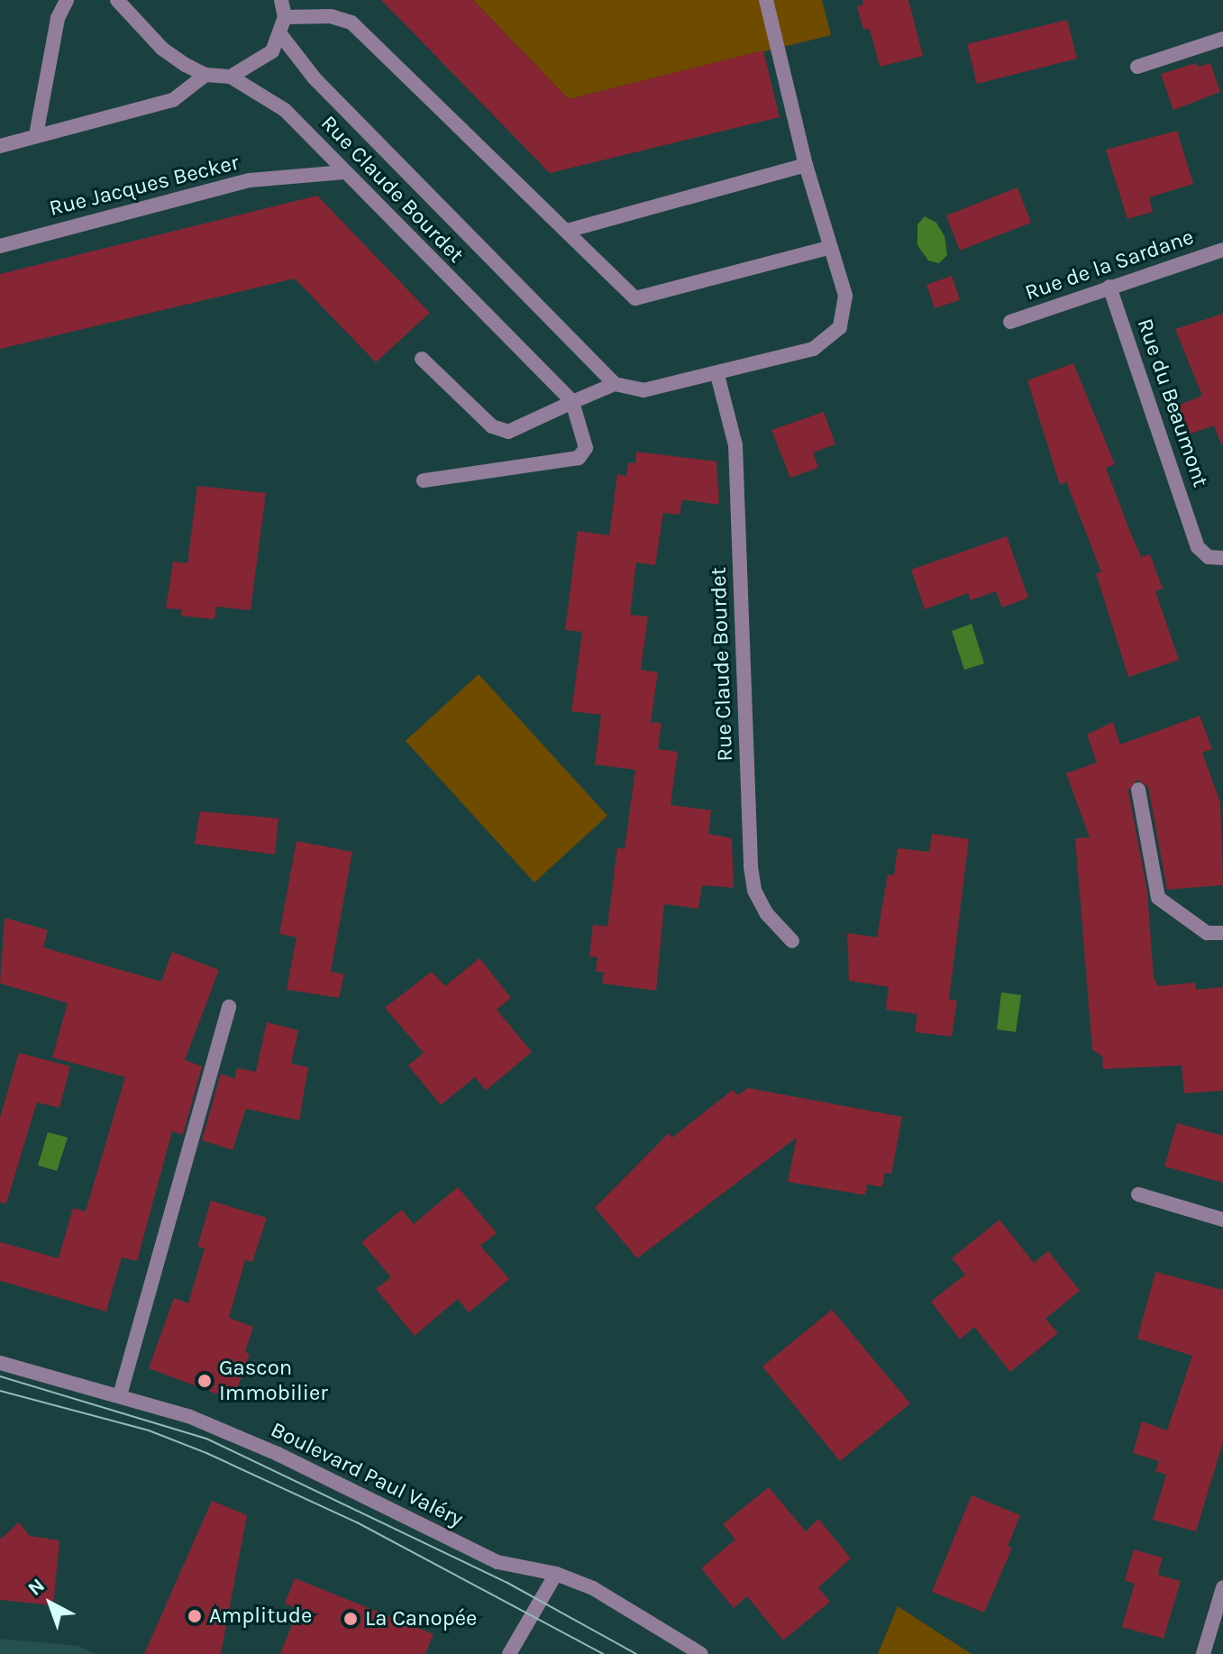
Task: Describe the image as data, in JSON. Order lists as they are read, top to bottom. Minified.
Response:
{"streets":{"street":["Rue Jacques Becker","Rue Claude Bourdet","Rue de la Sardane","Rue du Beaumont","Boulevard Paul Valéry"]},"crossings":[["Rue Jacques Becker","Rue Claude Bourdet"],["Rue de la Sardane","Rue du Beaumont"]],"places":["Gascon Immobilier","Amplitude","La Canopée"],"north":"top left"}
